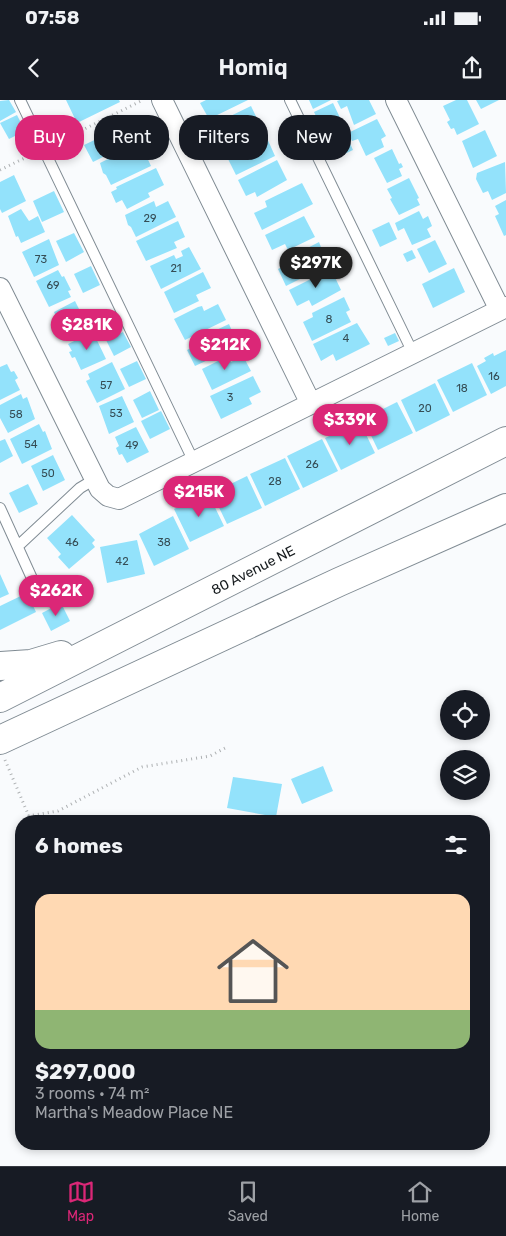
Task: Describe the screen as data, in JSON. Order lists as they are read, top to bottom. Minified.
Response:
{"streets":{"main road":["80 Avenue NE"]},"house_numbers":["29","73","21","69","8","4","16","57","18","3","20","53","58","54","49","26","50","28","46","38","42"],"page":{"status":"07:58","header":"Homiq","chip":["Buy","Rent","Filters","New"],"price":["$297K","$281K","$212K","$339K","$215K","$262K"],"heading":"6 homes","list":[{"name":"$297,000","note":"3 rooms · 74 m² · Martha's Meadow Place NE"}],"tabs":["Map","Saved","Home"]}}
